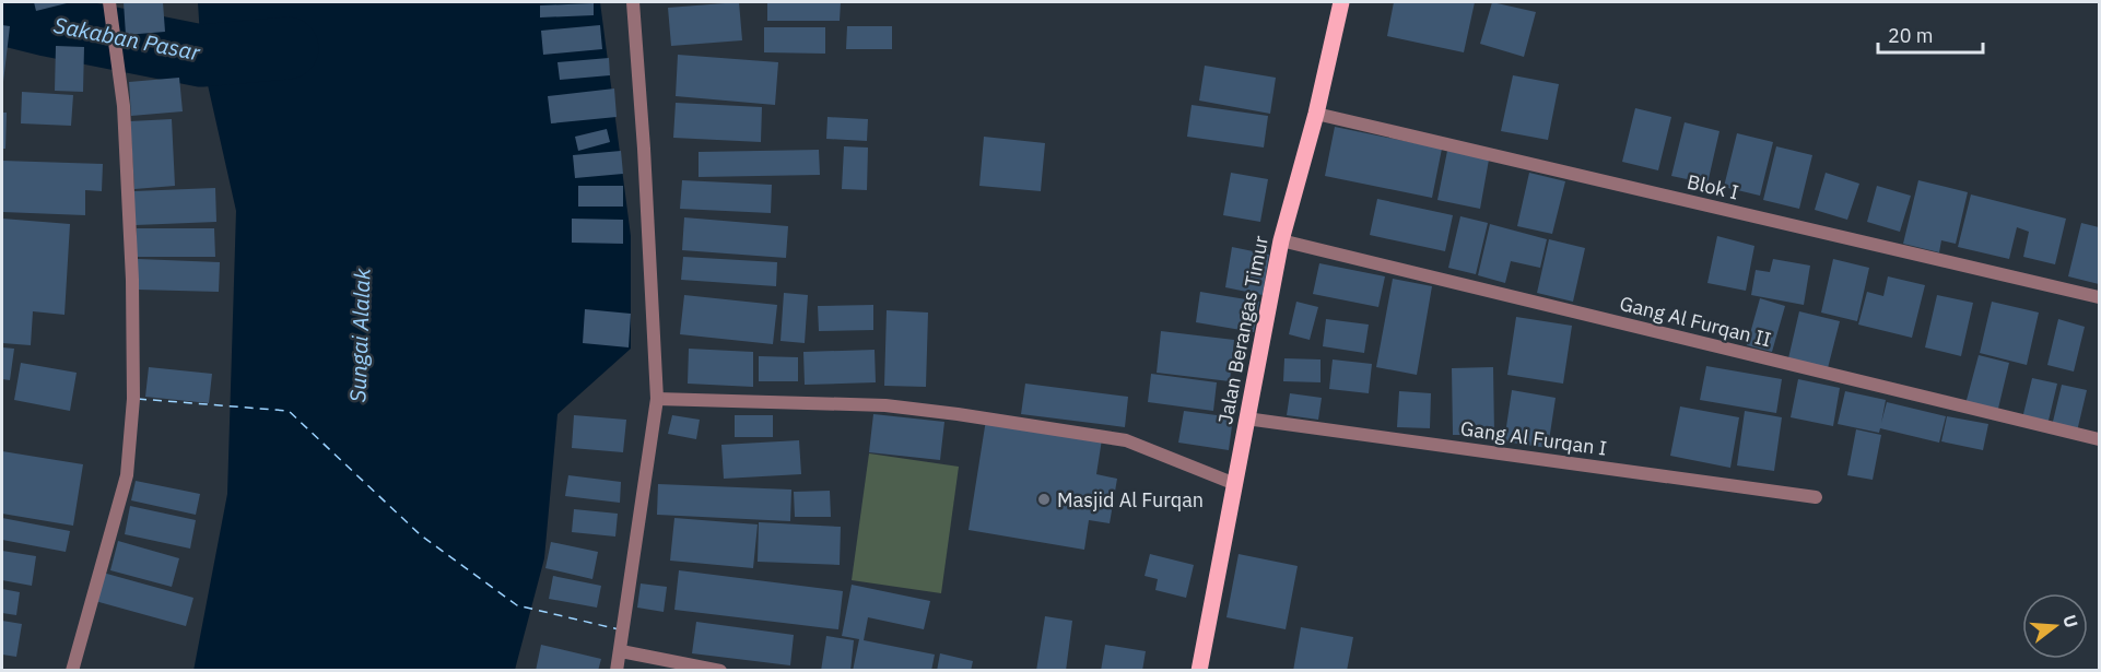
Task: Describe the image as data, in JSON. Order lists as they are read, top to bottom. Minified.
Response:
{"streets":{"main road":["Jalan Berangas Timur"],"street":["Blok I","Gang Al Furqan II","Gang Al Furqan I"]},"crossings":[["Blok I","Jalan Berangas Timur"],["Gang Al Furqan II","Jalan Berangas Timur"],["Jalan Berangas Timur","Gang Al Furqan I"]],"water":["Sakaban Pasar","Sungai Alalak"],"places":["Masjid Al Furqan"],"scale_bar":"20 m","north":"right"}
